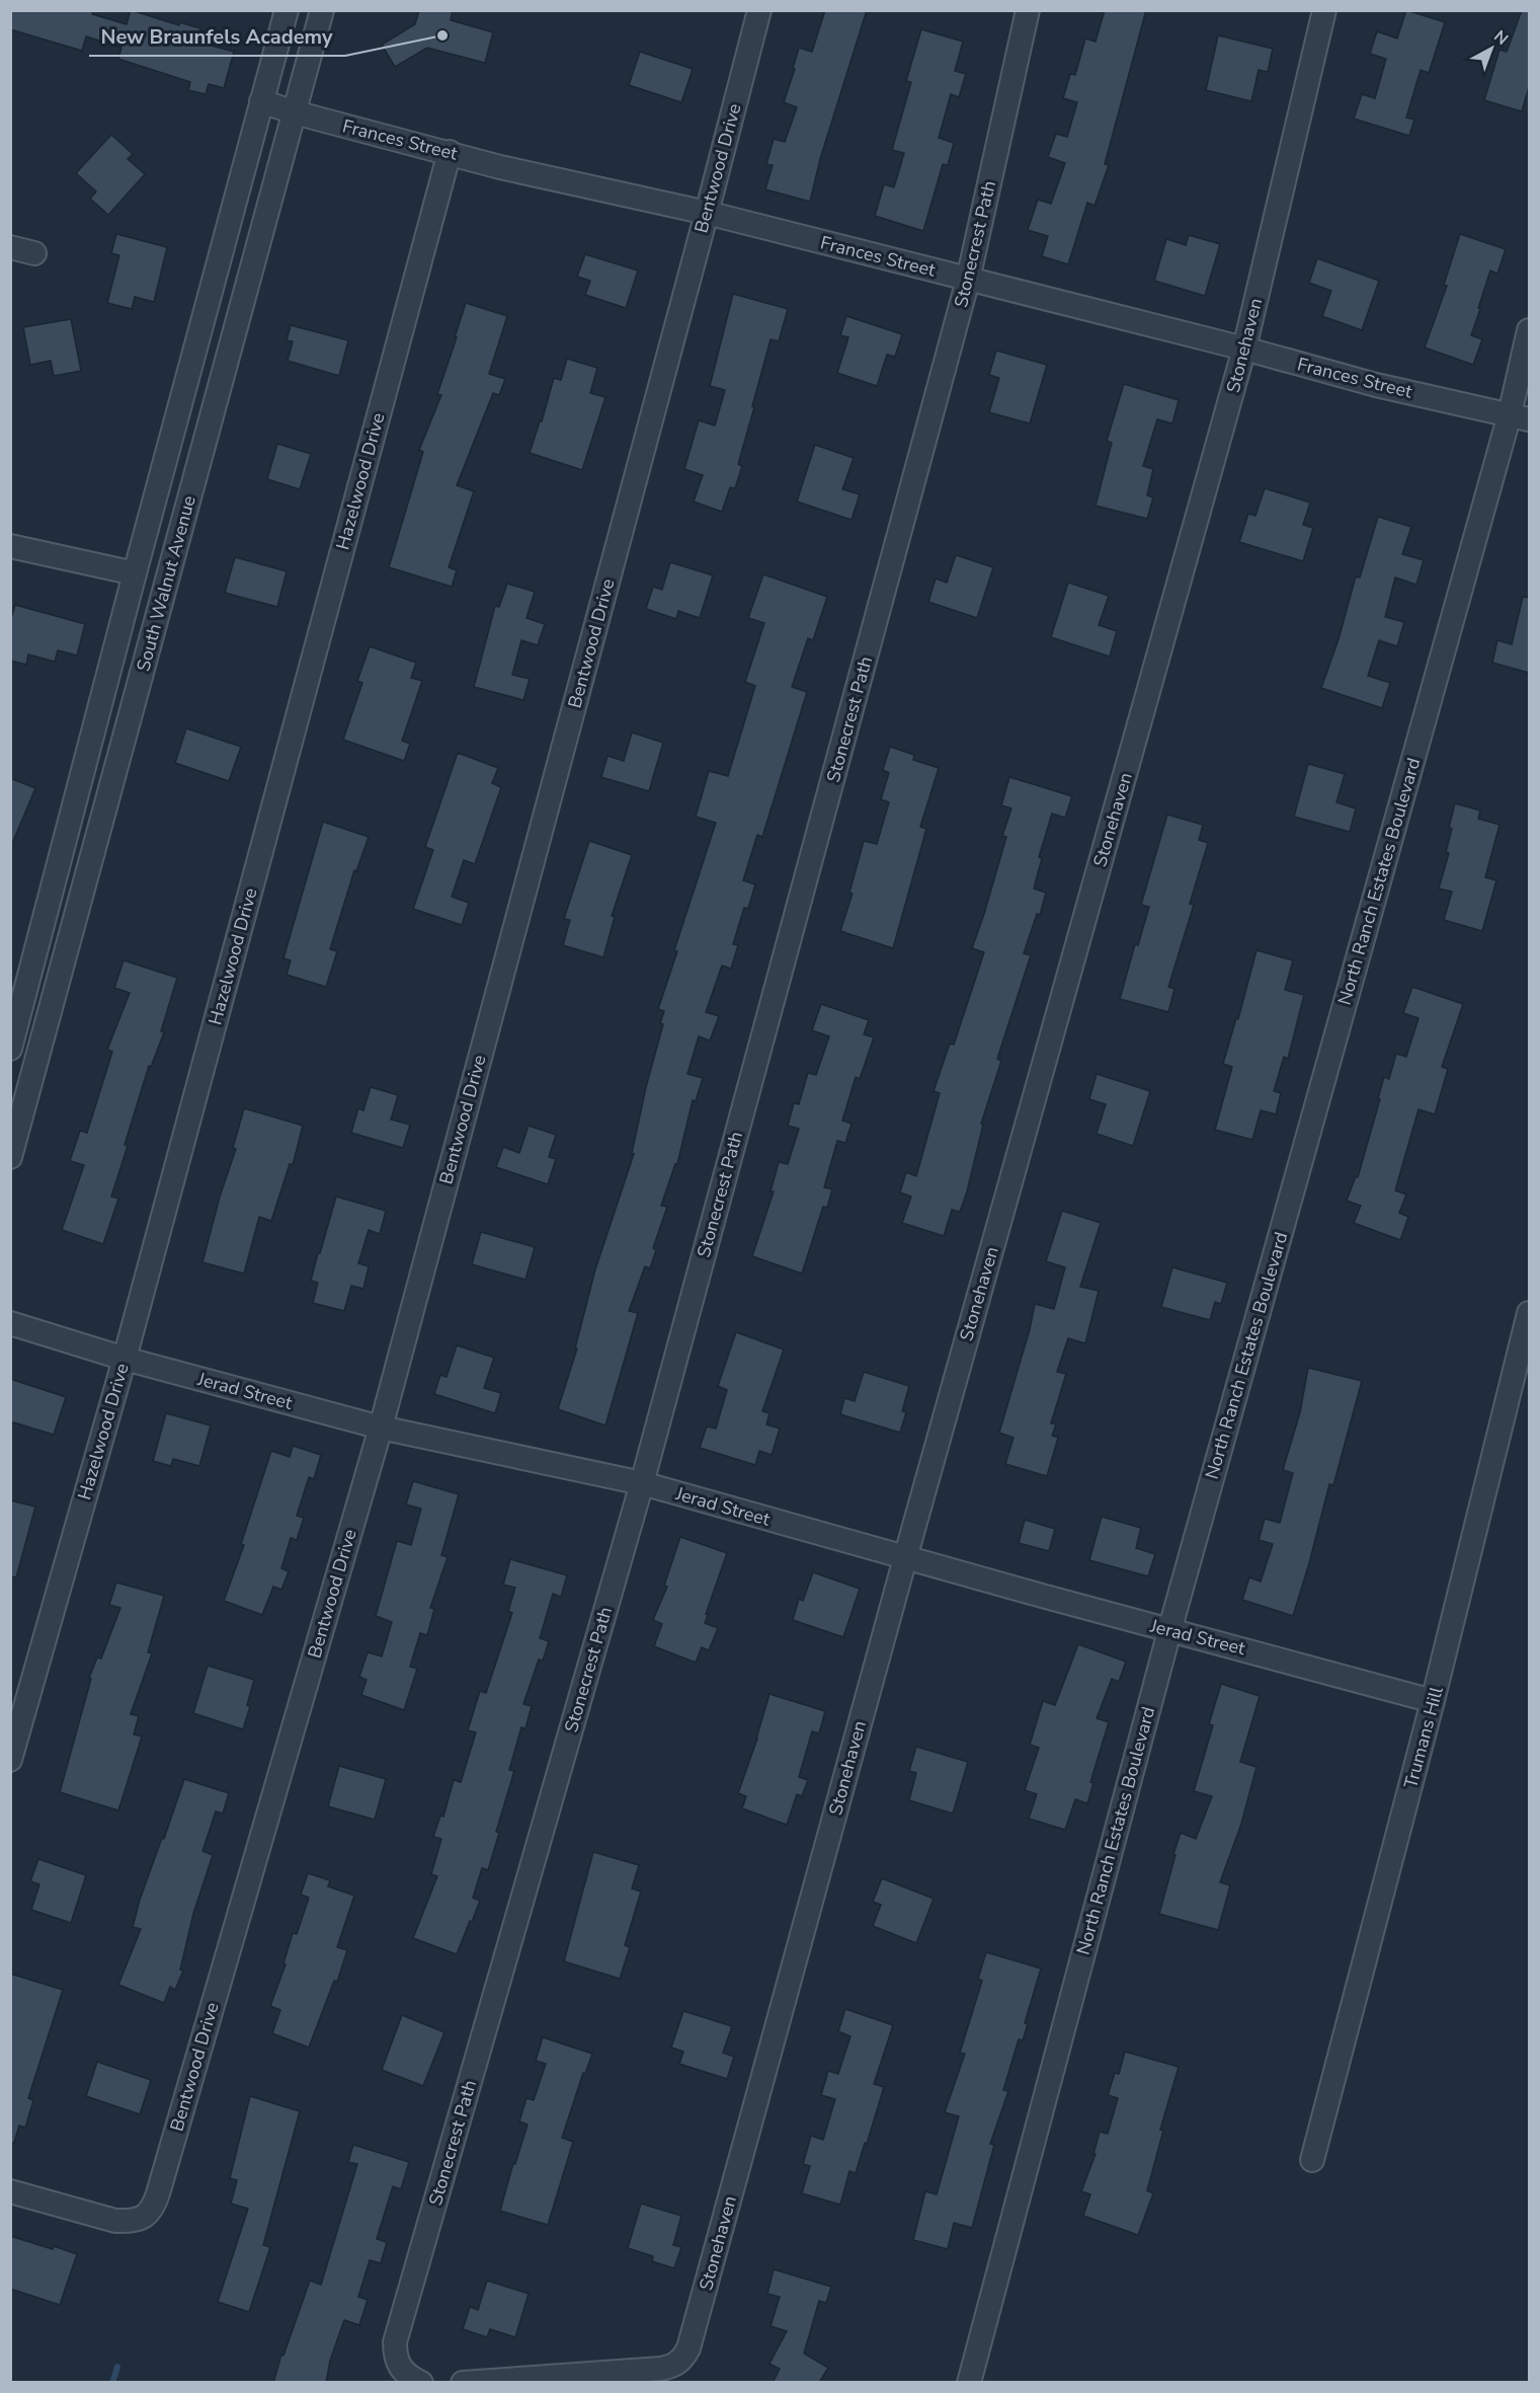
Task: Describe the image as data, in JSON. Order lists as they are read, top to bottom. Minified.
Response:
{"streets":{"street":["Frances Street","Bentwood Drive","Stonecrest Path","Stonehaven","Hazelwood Drive","South Walnut Avenue","North Ranch Estates Boulevard","Jerad Street","Trumans Hill"]},"crossings":[["Frances Street","Bentwood Drive"],["Frances Street","Stonecrest Path"],["Frances Street","Stonehaven"],["Frances Street","Hazelwood Drive"],["Frances Street","South Walnut Avenue"],["Frances Street","North Ranch Estates Boulevard"],["Bentwood Drive","Jerad Street"],["Stonecrest Path","Jerad Street"],["Stonehaven","Jerad Street"],["Hazelwood Drive","Jerad Street"],["North Ranch Estates Boulevard","Jerad Street"],["Jerad Street","Trumans Hill"]],"places":["New Braunfels Academy"],"north":"top right"}
